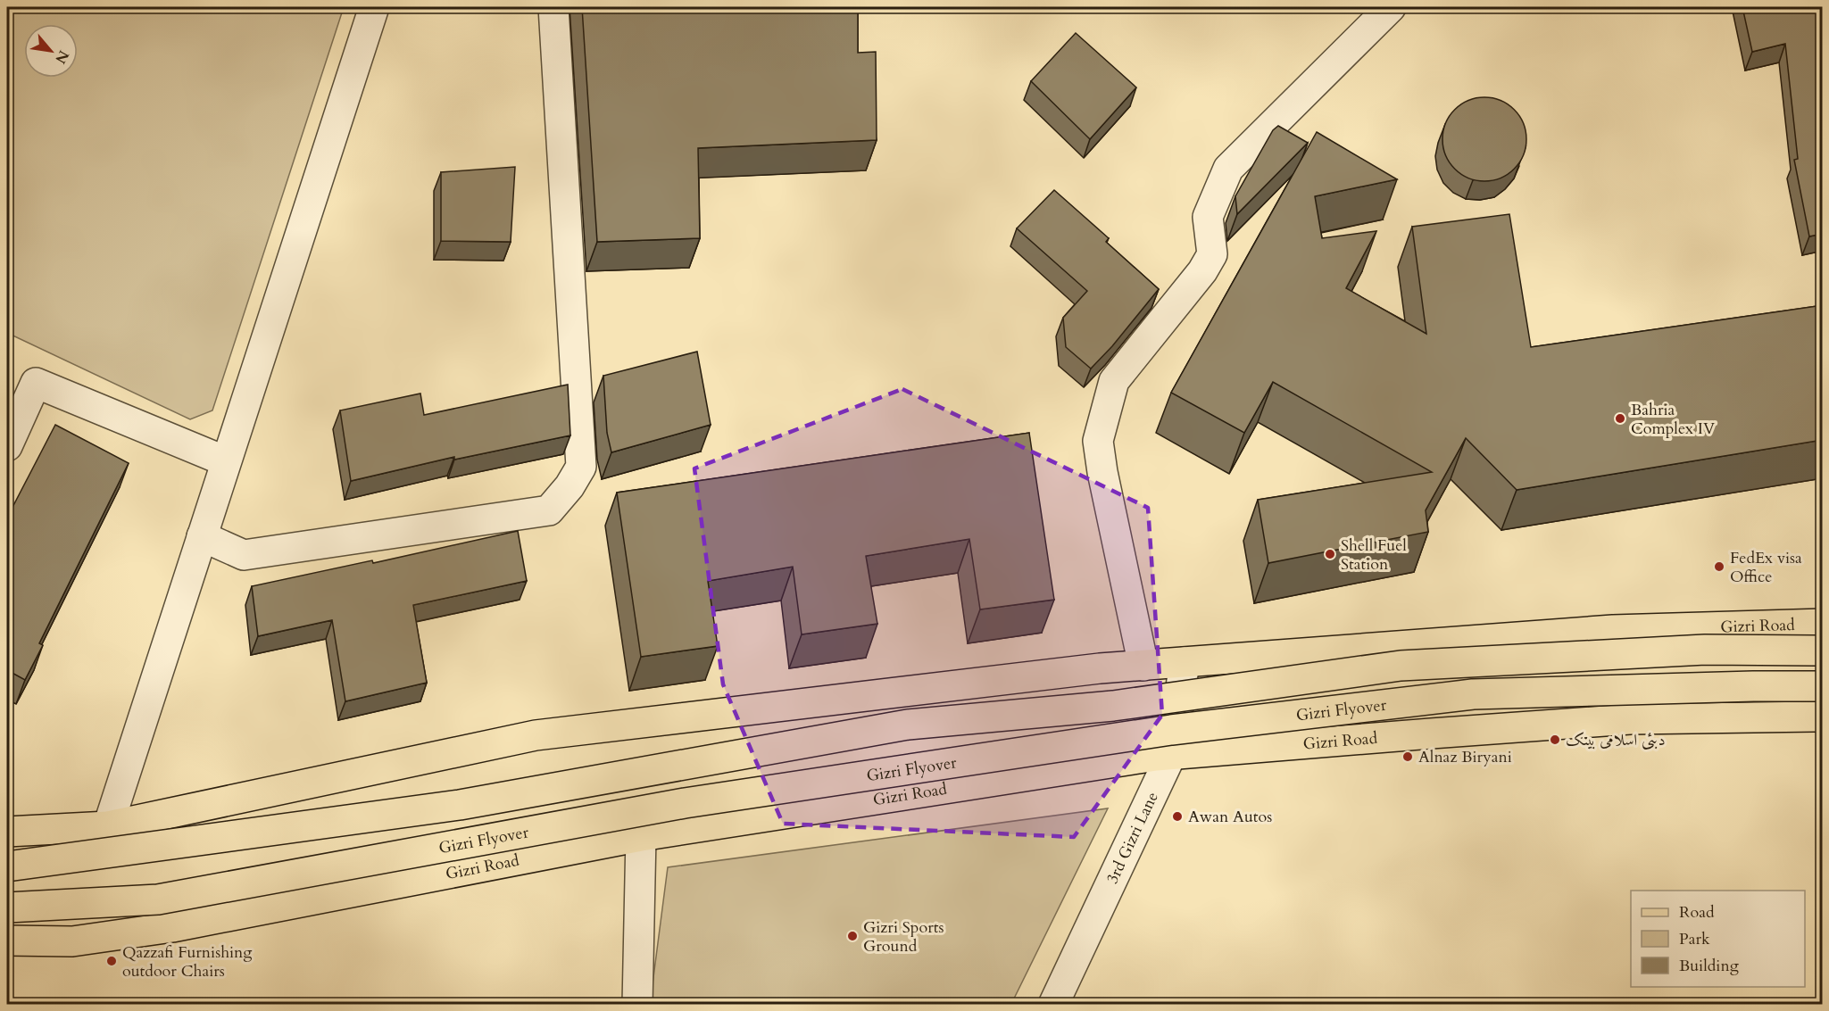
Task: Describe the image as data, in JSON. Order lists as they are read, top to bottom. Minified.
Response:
{"streets":{"main road":["Gizri Road","Gizri Flyover"],"street":["3rd Gizri Lane"]},"crossings":[["Gizri Road","3rd Gizri Lane"]],"places":["Bahria Complex IV","Shell Fuel Station","FedEx visa Office","دبئی اسلامی بینک","Alnaz Biryani","Awan Autos","Gizri Sports Ground","Qazzafi Furnishing outdoor Chairs"],"legend":["Road","Park","Building"],"north":"bottom right"}
